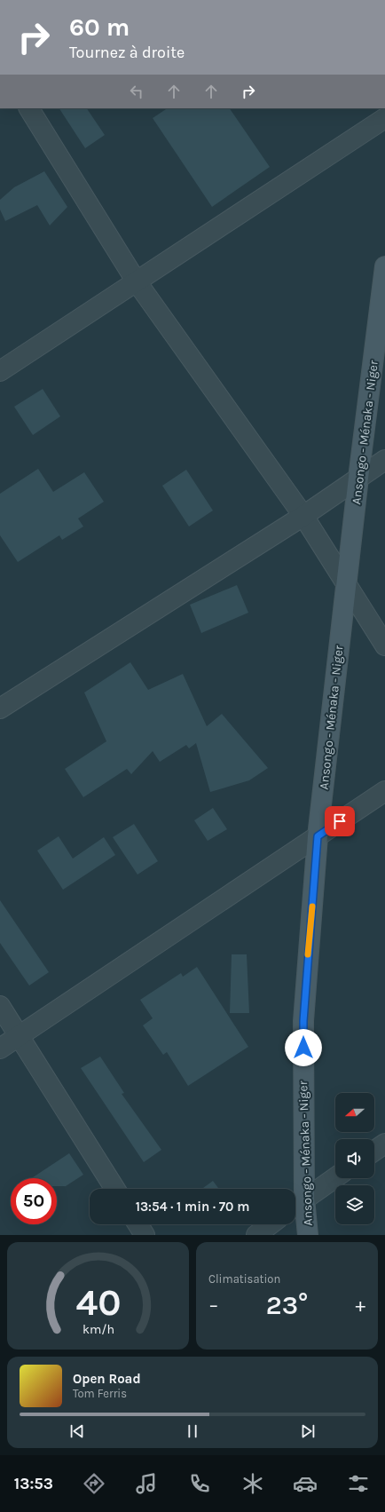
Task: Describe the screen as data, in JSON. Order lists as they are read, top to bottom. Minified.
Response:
{"streets":{"main road":["Ansongo - Ménaka - Niger"]},"north":"left","page":{"turn":["60 m","Tournez à droite"],"limit":"50","trip":"13:54 · 1 min · 70 m","tile":"Climatisation","heat":["−","23°","+"],"song":["Open Road","Tom Ferris"],"tabs":"13:53","gauge":["40","km/h"]}}
